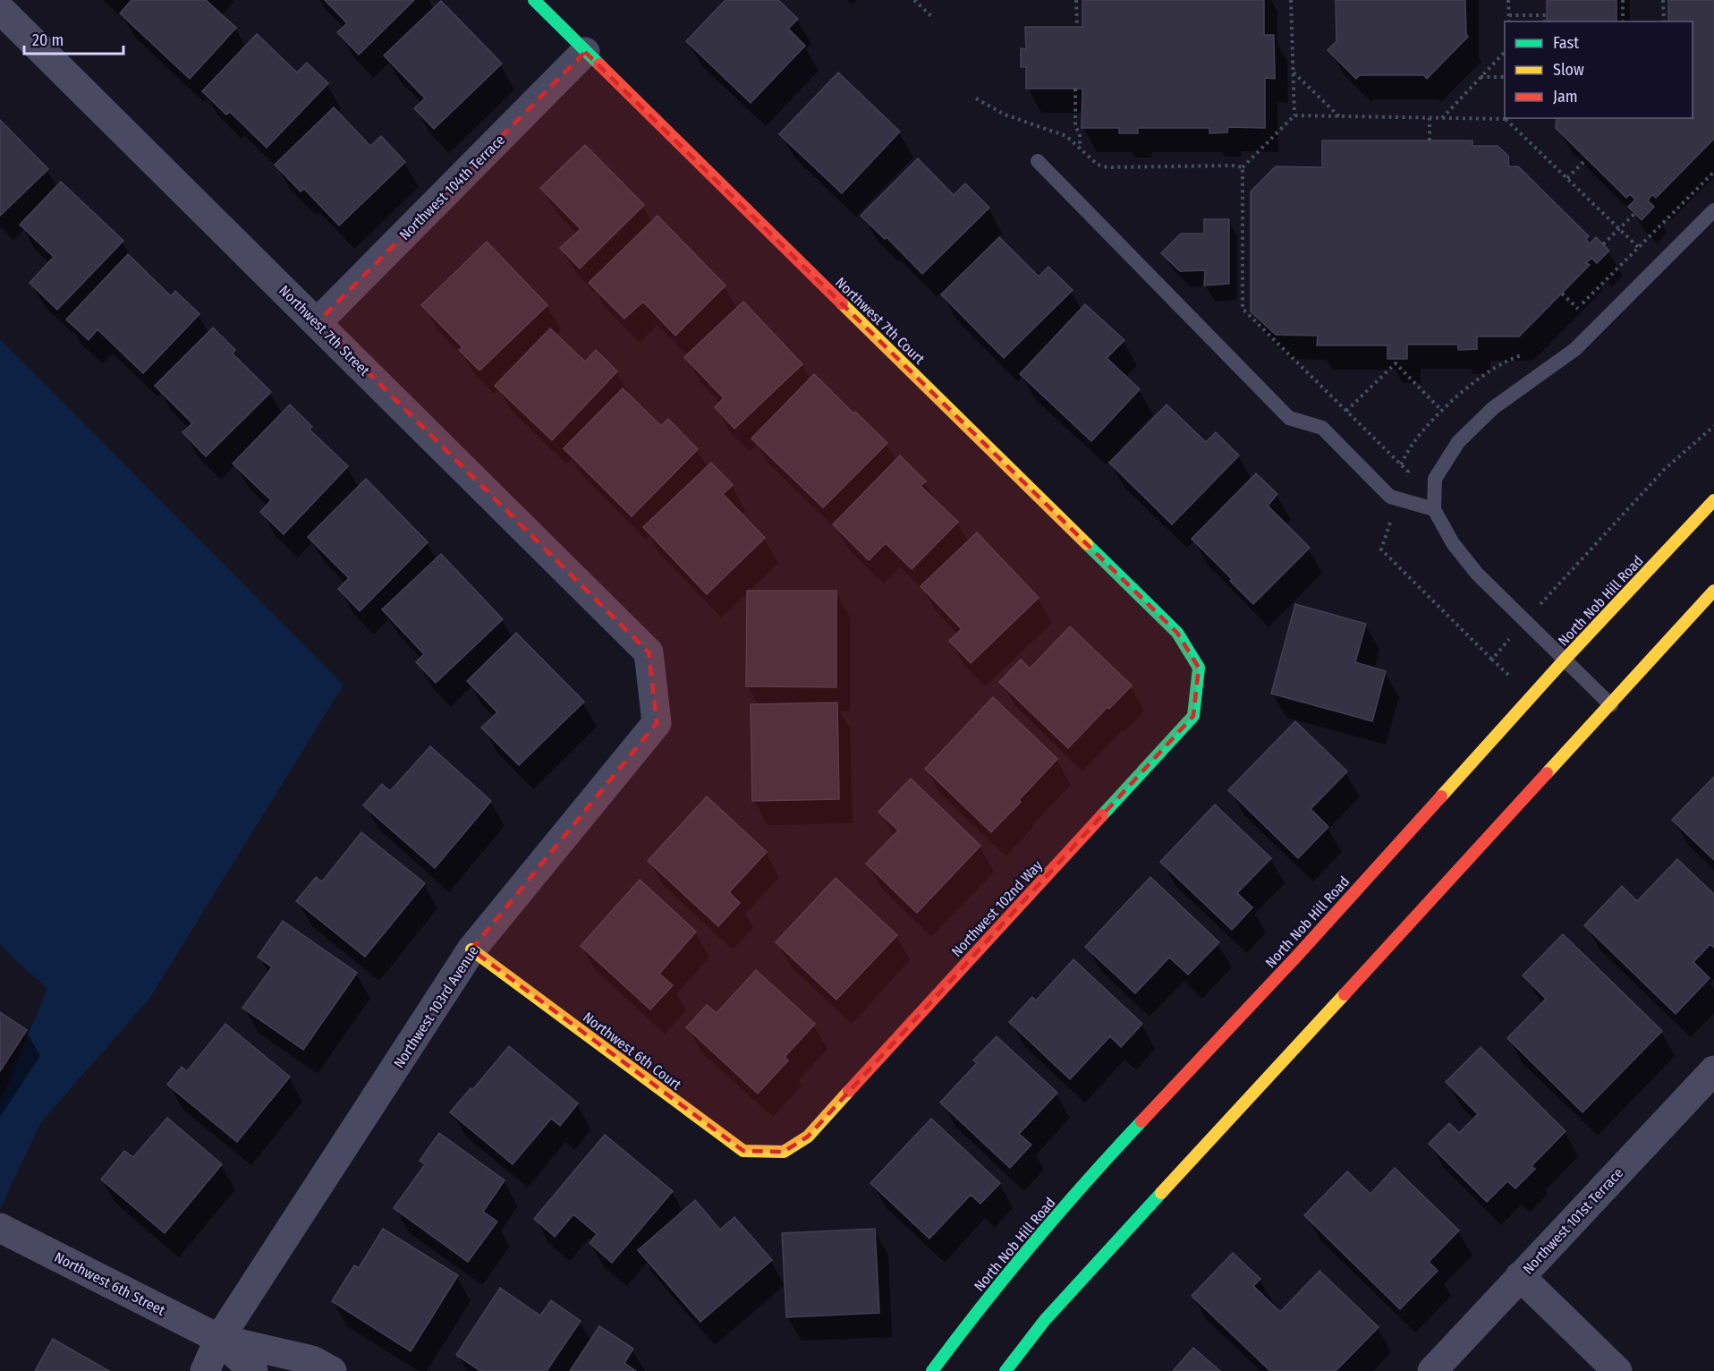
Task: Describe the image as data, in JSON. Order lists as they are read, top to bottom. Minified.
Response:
{"streets":{"main road":["Northwest 7th Court","North Nob Hill Road","Northwest 102nd Way","Northwest 6th Court"],"street":["Northwest 104th Terrace","Northwest 7th Street","Northwest 103rd Avenue","Northwest 101st Terrace","Northwest 6th Street"]},"crossings":[["Northwest 104th Terrace","Northwest 7th Court"],["Northwest 104th Terrace","Northwest 7th Street"],["Northwest 7th Court","Northwest 102nd Way"],["Northwest 7th Street","Northwest 103rd Avenue"],["Northwest 102nd Way","Northwest 6th Court"],["Northwest 103rd Avenue","Northwest 6th Court"],["Northwest 103rd Avenue","Northwest 6th Street"]],"legend":["Fast","Slow","Jam"],"scale_bar":"20 m"}
